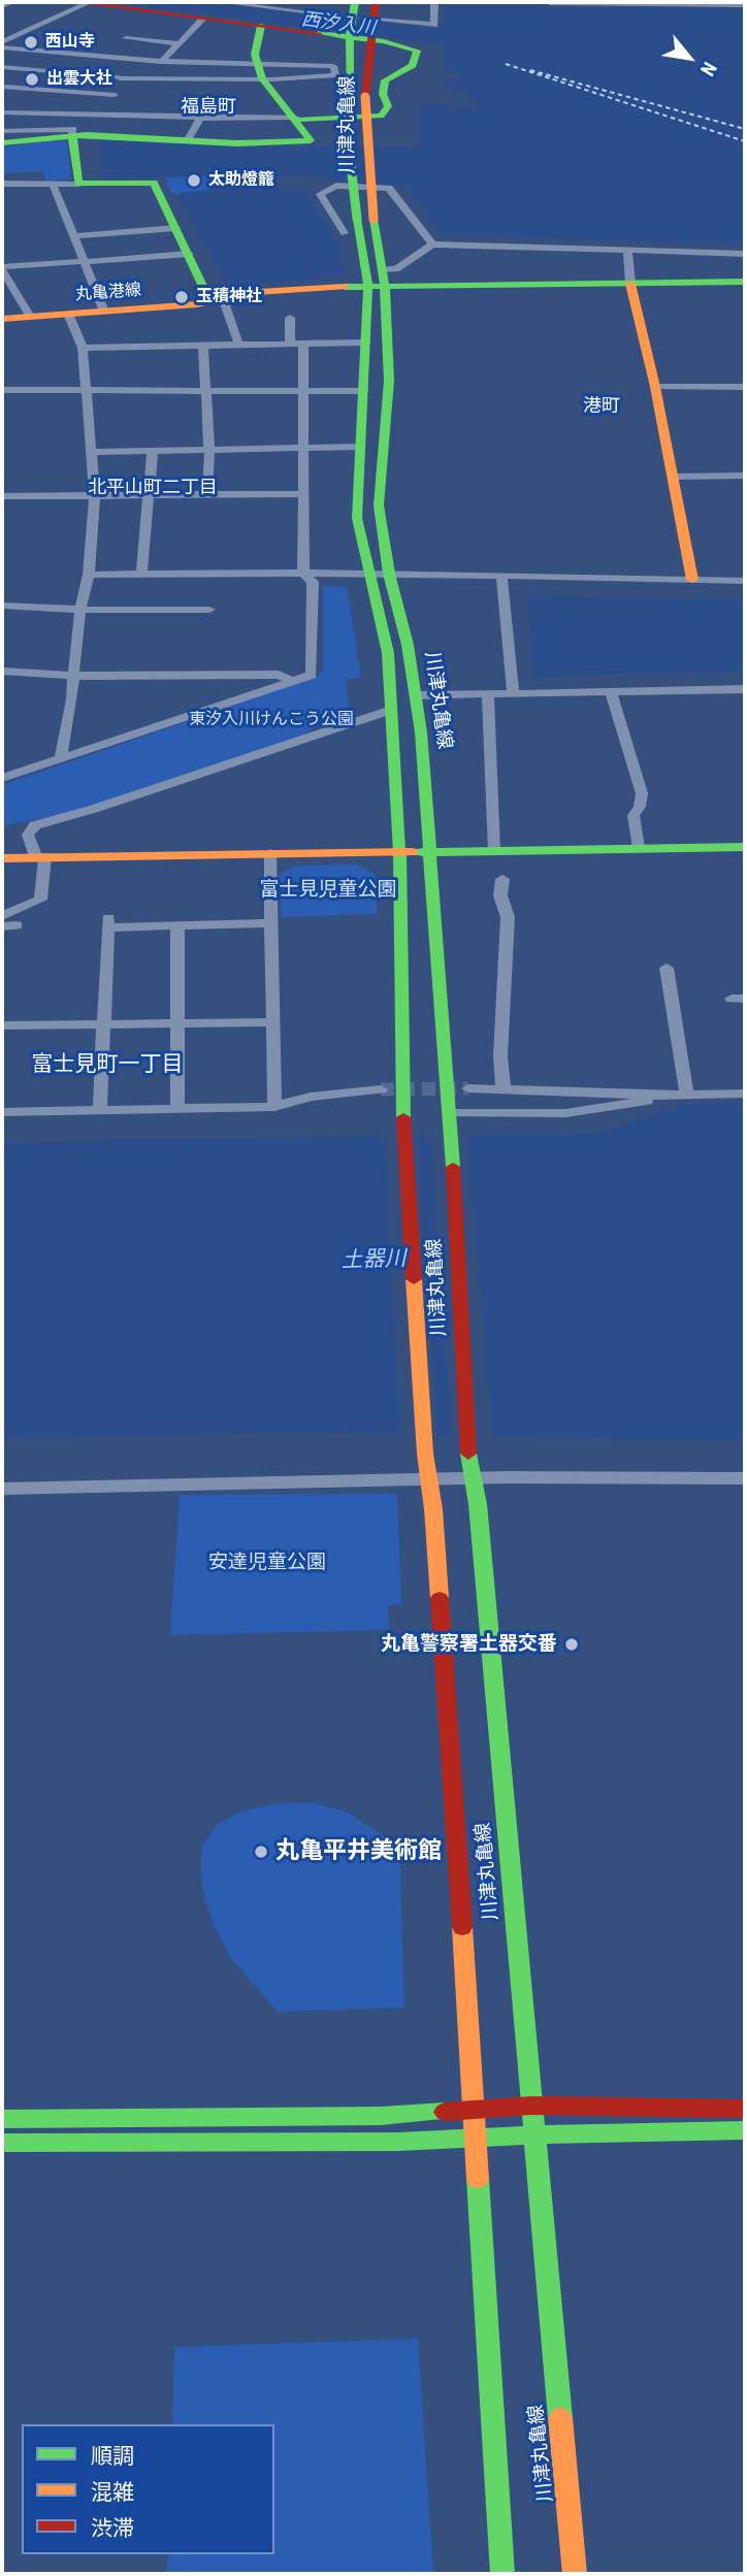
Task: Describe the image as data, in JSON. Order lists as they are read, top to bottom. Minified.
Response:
{"streets":{"main road":["川津丸亀線","丸亀港線"]},"crossings":[["川津丸亀線","丸亀港線"]],"districts":["福島町","港町","北平山町二丁目","富士見町一丁目"],"water":["西汐入川","土器川"],"parks":["東汐入川けんこう公園","富士見児童公園","安達児童公園"],"places":["西山寺","出雲大社","太助燈籠","玉積神社","丸亀警察署土器交番","丸亀平井美術館"],"legend":["順調","混雑","渋滞"],"north":"bottom right"}
